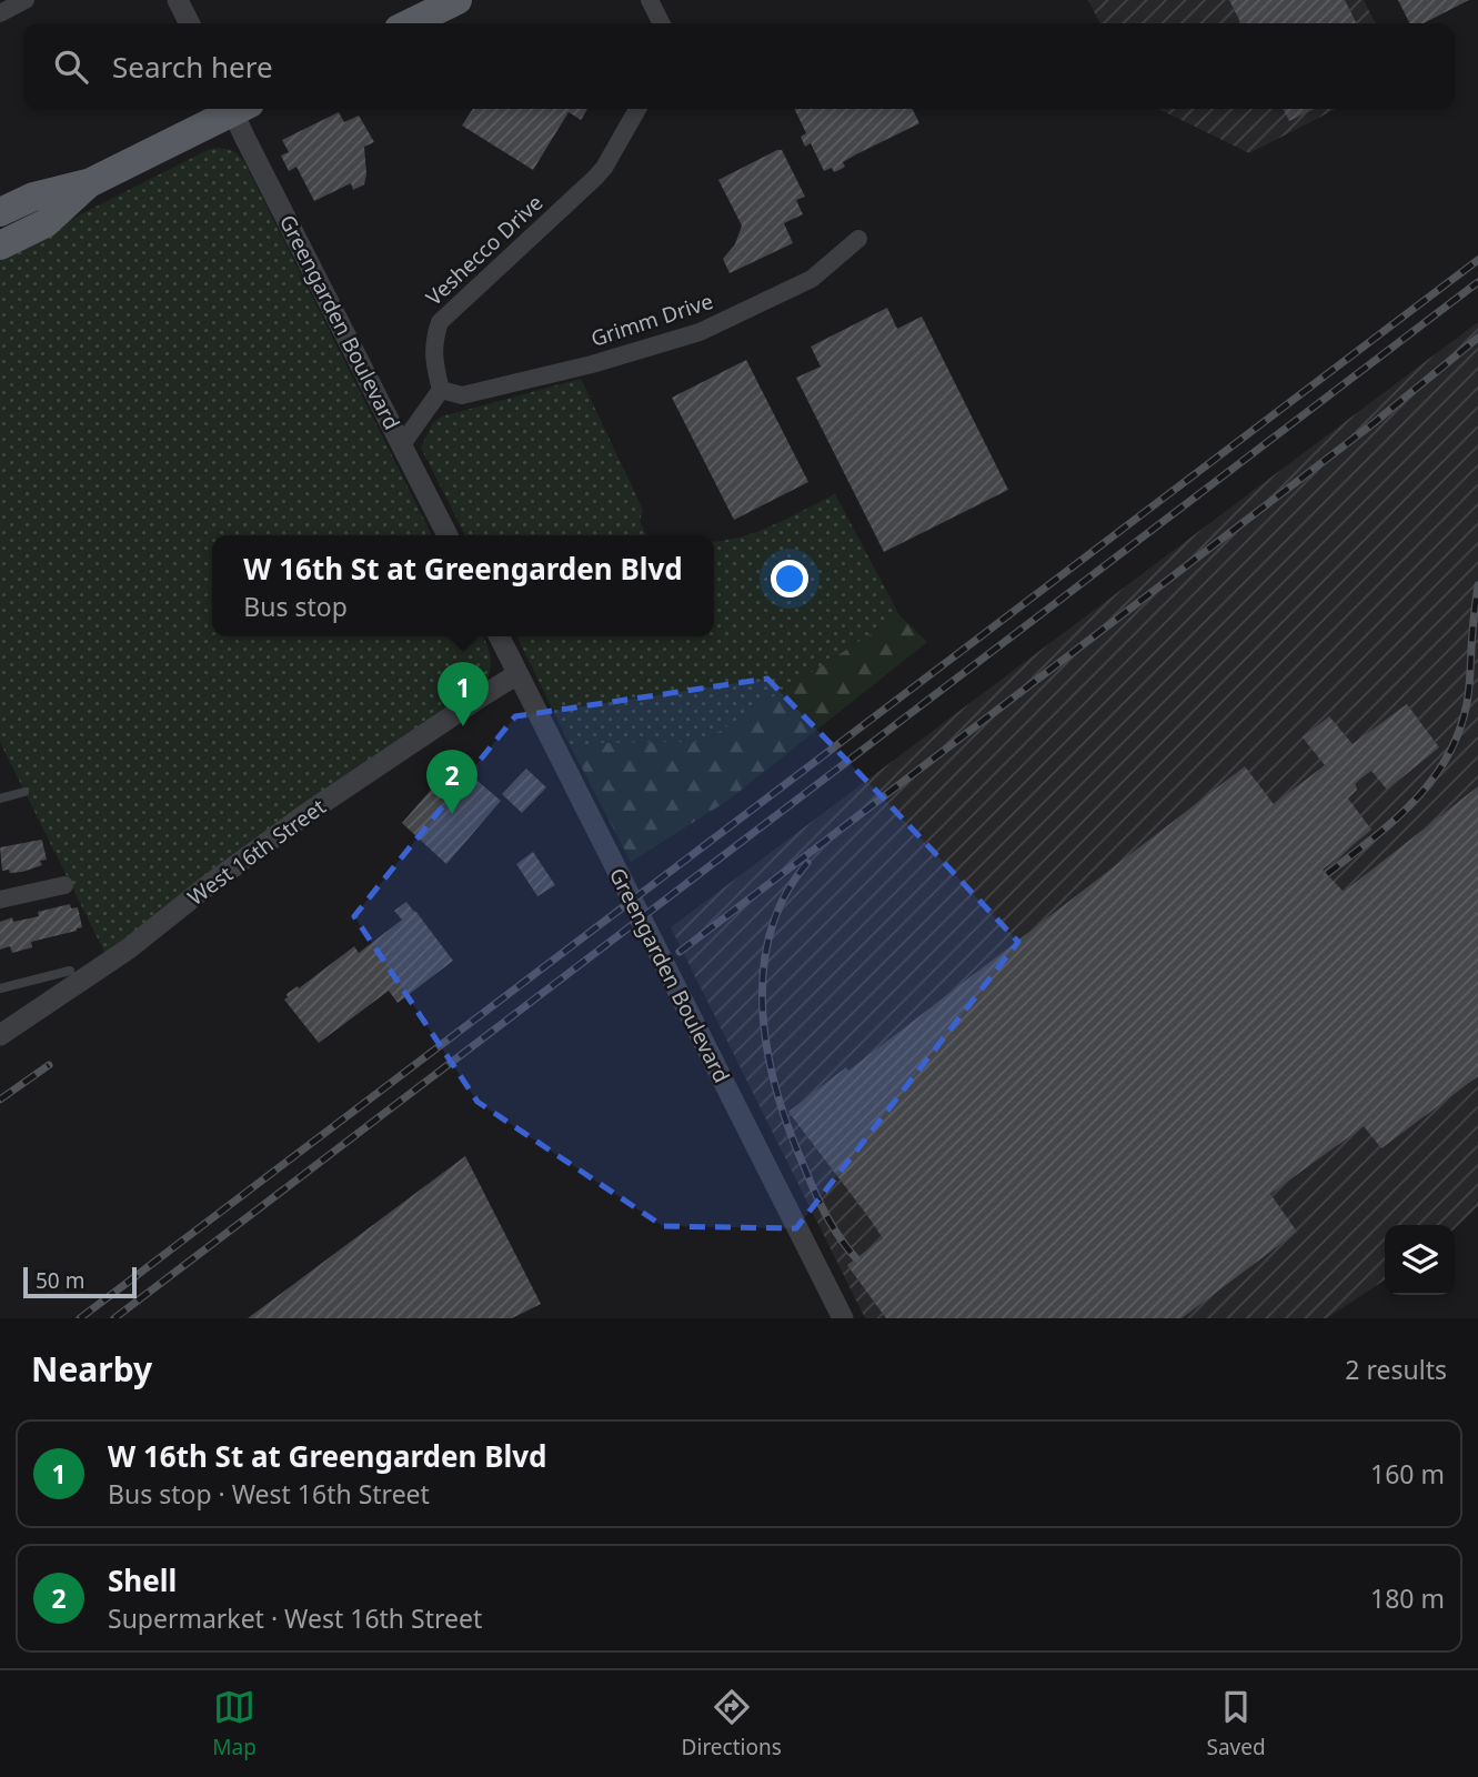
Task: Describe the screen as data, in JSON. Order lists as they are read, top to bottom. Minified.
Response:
{"streets":{"street":["Veshecco Drive","Grimm Drive","Greengarden Boulevard","West 16th Street"]},"crossings":[["Veshecco Drive","Grimm Drive"],["Greengarden Boulevard","West 16th Street"]],"scale_bar":"50 m","page":{"search":"Search here","popup":["W 16th St at Greengarden Blvd","Bus stop"],"pins":["1","2"],"scale":"50 m","heading":["Nearby","2 results"],"list":[{"mark":"1","name":"W 16th St at Greengarden Blvd","note":"Bus stop · West 16th Street","value":"160 m"},{"mark":"2","name":"Shell","note":"Supermarket · West 16th Street","value":"180 m"}],"nav":["Map","Directions","Saved"]}}
